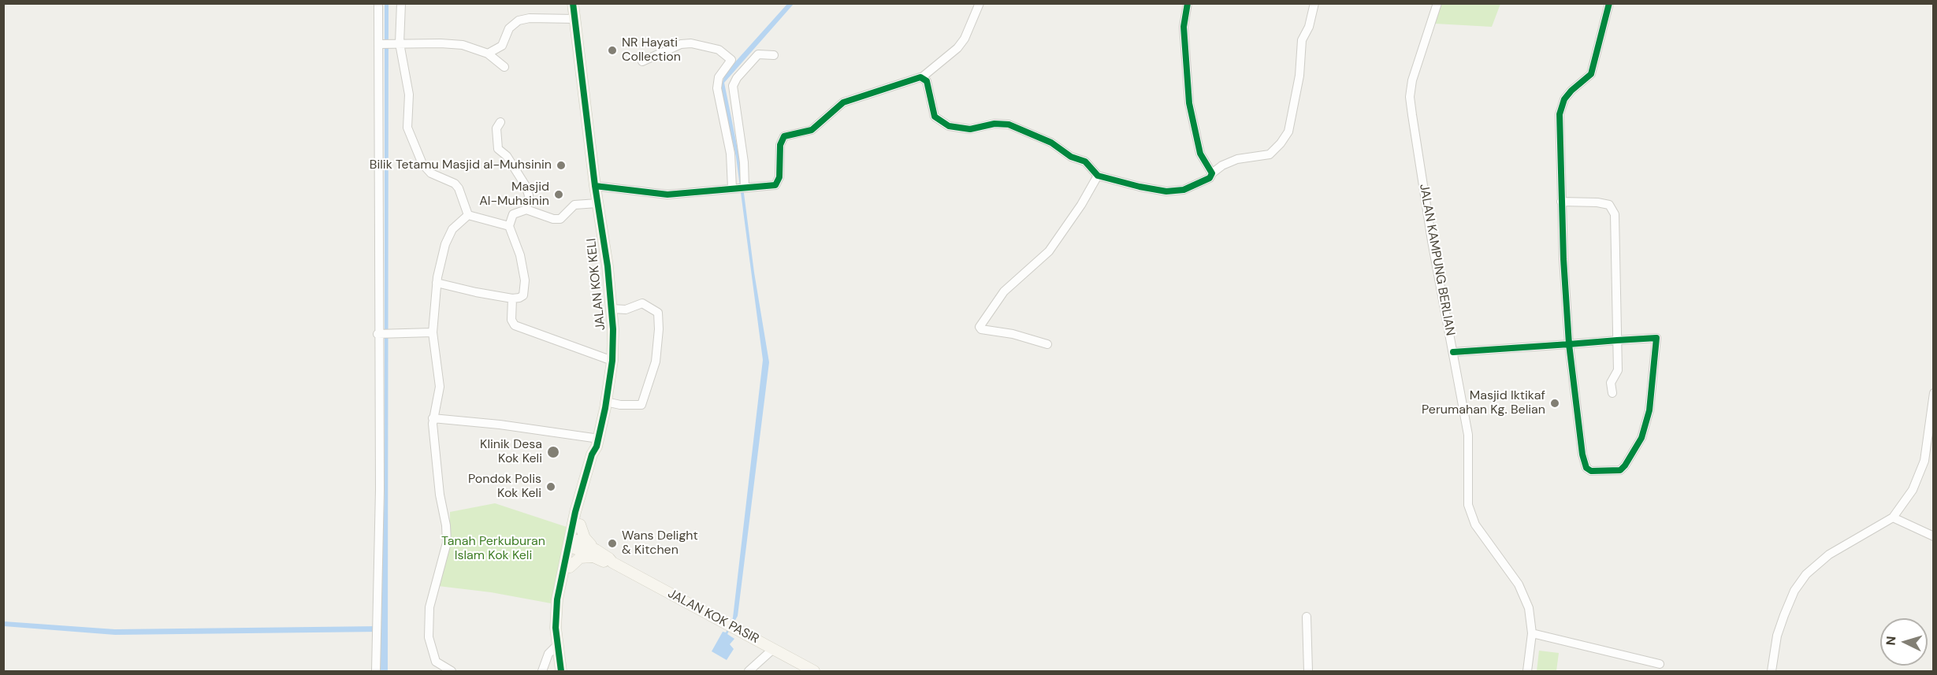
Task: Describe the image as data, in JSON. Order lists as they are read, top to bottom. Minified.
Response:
{"streets":{"street":["JALAN KAMPUNG BERLIAN","JALAN KOK KELI","JALAN KOK PASIR"]},"crossings":[["JALAN KOK KELI","JALAN KOK PASIR"]],"parks":["Tanah Perkuburan Islam Kok Keli"],"places":["NR Hayati Collection","Bilik Tetamu Masjid al-Muhsinin","Masjid Al-Muhsinin","Masjid Iktikaf Perumahan Kg. Belian","Klinik Desa Kok Keli","Pondok Polis Kok Keli","Wans Delight & Kitchen"],"north":"left"}
